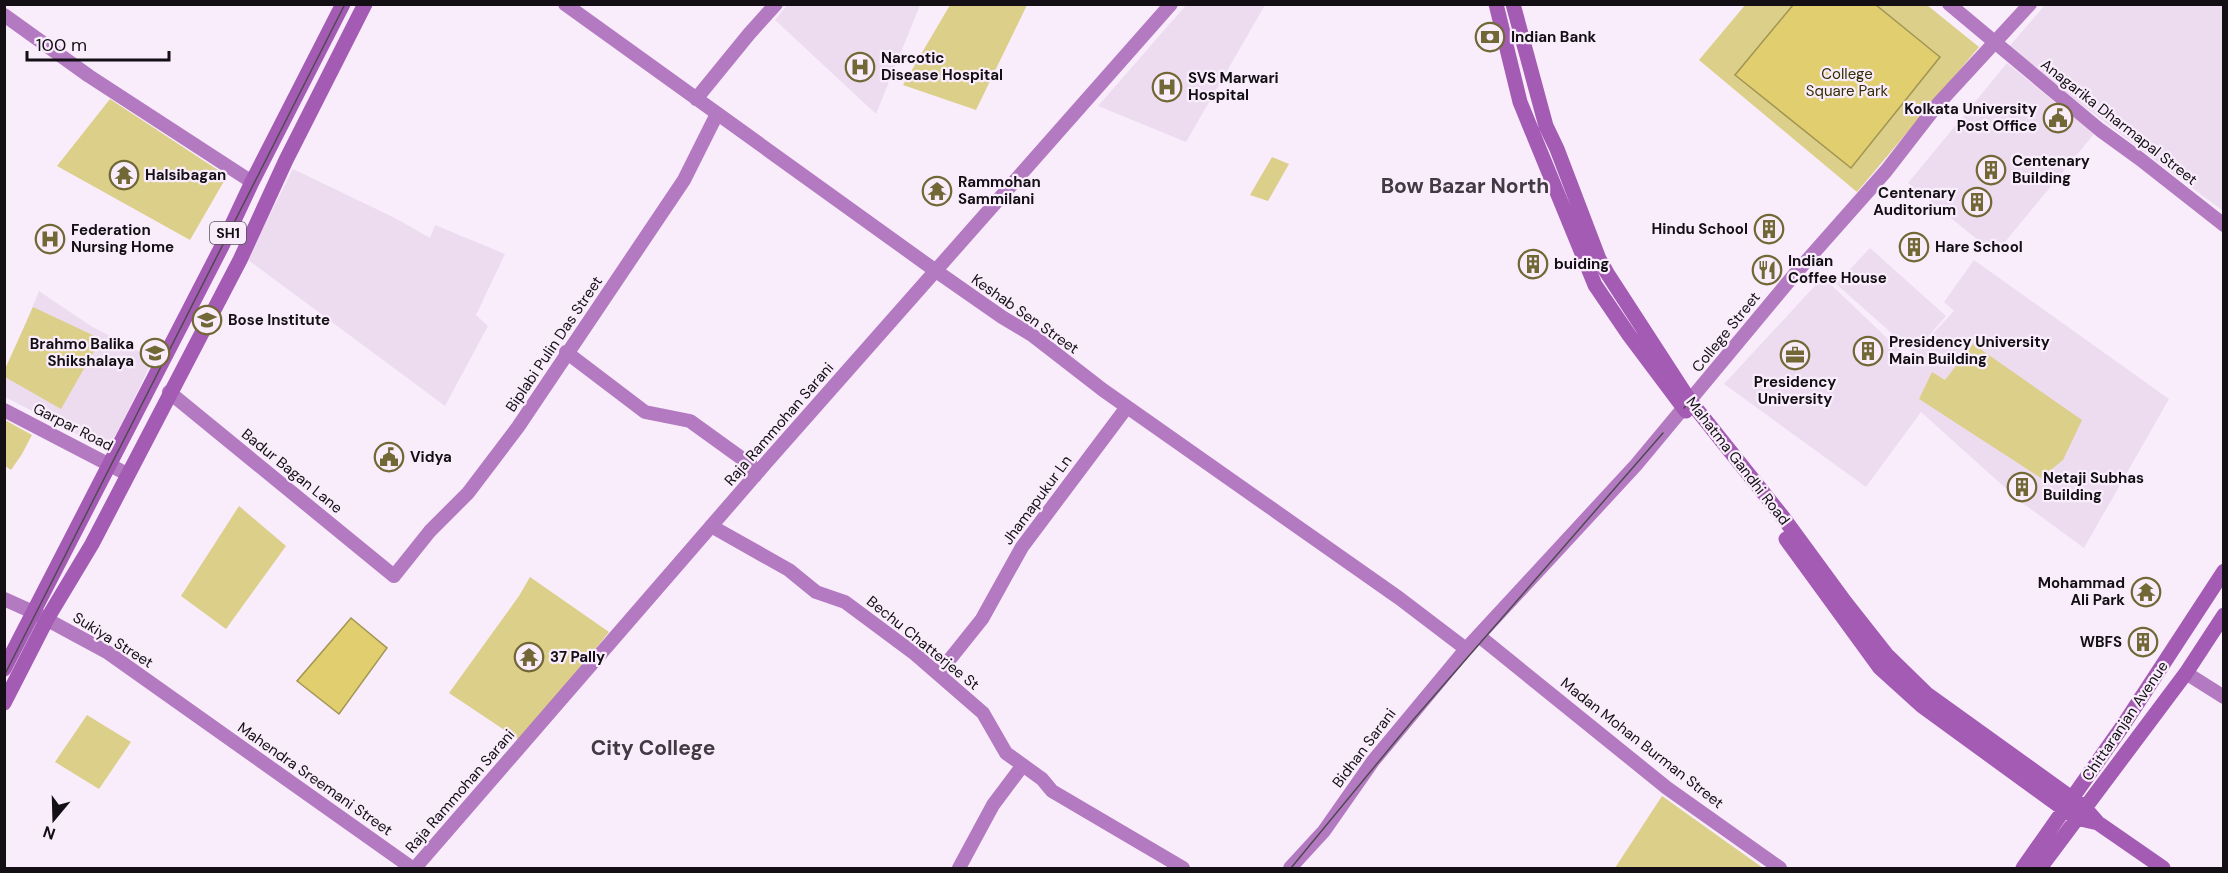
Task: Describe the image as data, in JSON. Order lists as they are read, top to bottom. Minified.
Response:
{"streets":{"main road":["Anagarika Dharmapal Street","SH1","Keshab Sen Street","College Street","Biplabi Pulin Das Street","Raja Rammohan Sarani","Garpar Road","Mahatma Gandhi Road","Badur Bagan Lane","Jhamapukur Ln","Sukiya Street","Bechu Chatterjee St","Chittaranjan Avenue","Madan Mohan Burman Street","Bidhan Sarani","Mahendra Sreemani Street"]},"crossings":[["Anagarika Dharmapal Street","College Street"],["SH1","Garpar Road"],["SH1","Sukiya Street"],["Keshab Sen Street","College Street"],["Keshab Sen Street","Biplabi Pulin Das Street"],["Keshab Sen Street","Raja Rammohan Sarani"],["Keshab Sen Street","Jhamapukur Ln"],["Keshab Sen Street","Bidhan Sarani"],["College Street","Mahatma Gandhi Road"],["College Street","Madan Mohan Burman Street"],["College Street","Bidhan Sarani"],["Biplabi Pulin Das Street","Badur Bagan Lane"],["Raja Rammohan Sarani","Bechu Chatterjee St"],["Raja Rammohan Sarani","Mahendra Sreemani Street"],["Mahatma Gandhi Road","Chittaranjan Avenue"],["Jhamapukur Ln","Bechu Chatterjee St"],["Sukiya Street","Mahendra Sreemani Street"]],"districts":["Bow Bazar North","City College"],"parks":["College Square Park"],"places":{"bank":["Indian Bank"],"hospital":["Narcotic Disease Hospital","SVS Marwari Hospital","Federation Nursing Home"],"public building":["Kolkata University Post Office","Vidya"],"building":["Centenary Building","Centenary Auditorium","Hindu School","Hare School","buiding","Presidency University Main Building","Netaji Subhas Building","WBFS"],"temple":["Halsibagan","Rammohan Sammilani","Mohammad Ali Park","37 Pally"],"restaurant":["Indian Coffee House"],"school or university":["Bose Institute","Brahmo Balika Shikshalaya"],"office":["Presidency University"]},"scale_bar":"100 m","north":"bottom"}
